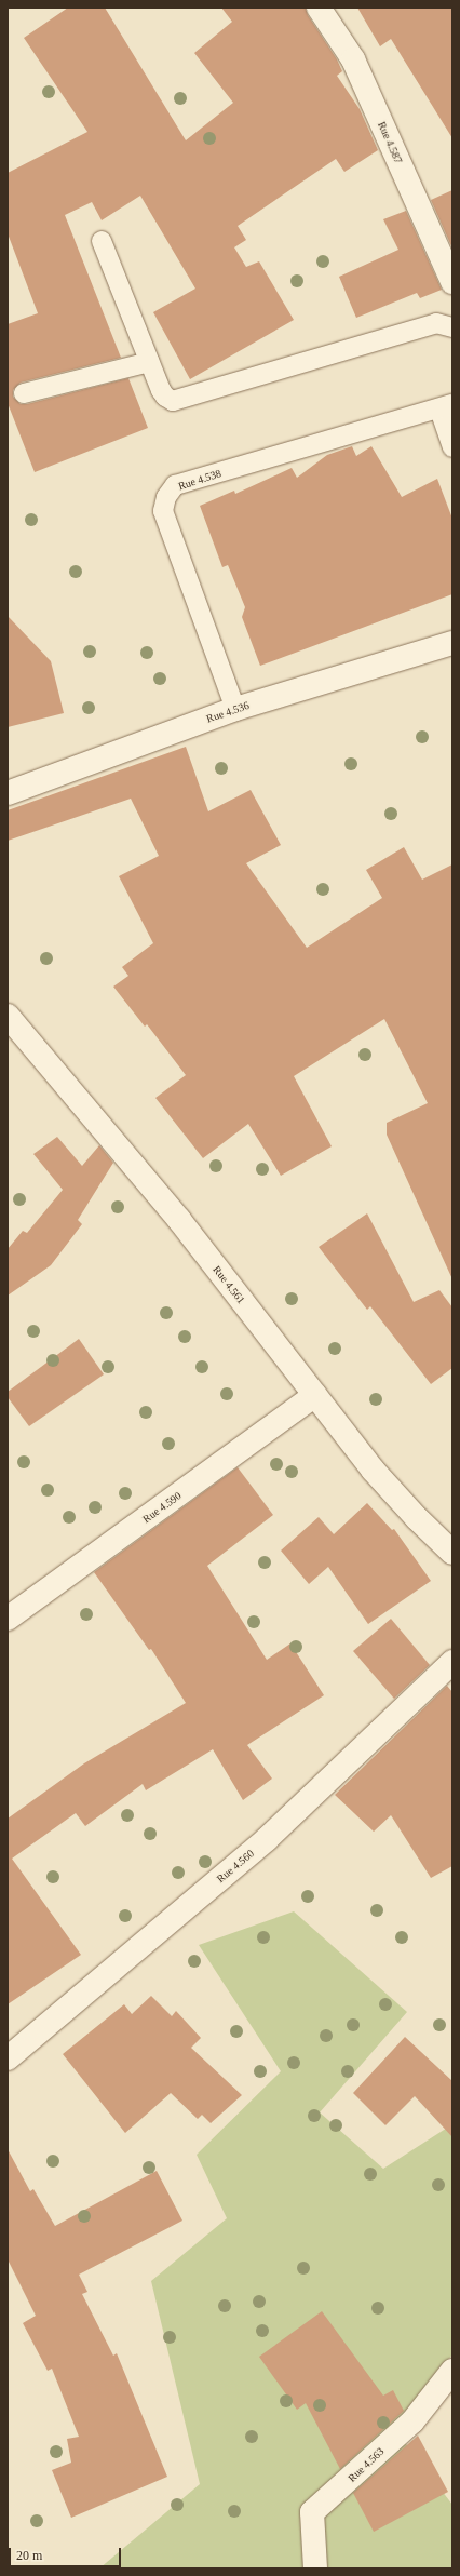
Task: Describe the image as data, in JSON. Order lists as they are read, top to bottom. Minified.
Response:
{"streets":{"street":["Rue 4.587","Rue 4.536","Rue 4.561","Rue 4.590","Rue 4.560","Rue 4.563"],"lane":["Rue 4.538"]},"crossings":[["Rue 4.538","Rue 4.536"],["Rue 4.561","Rue 4.590"]],"scale_bar":"20 m"}
